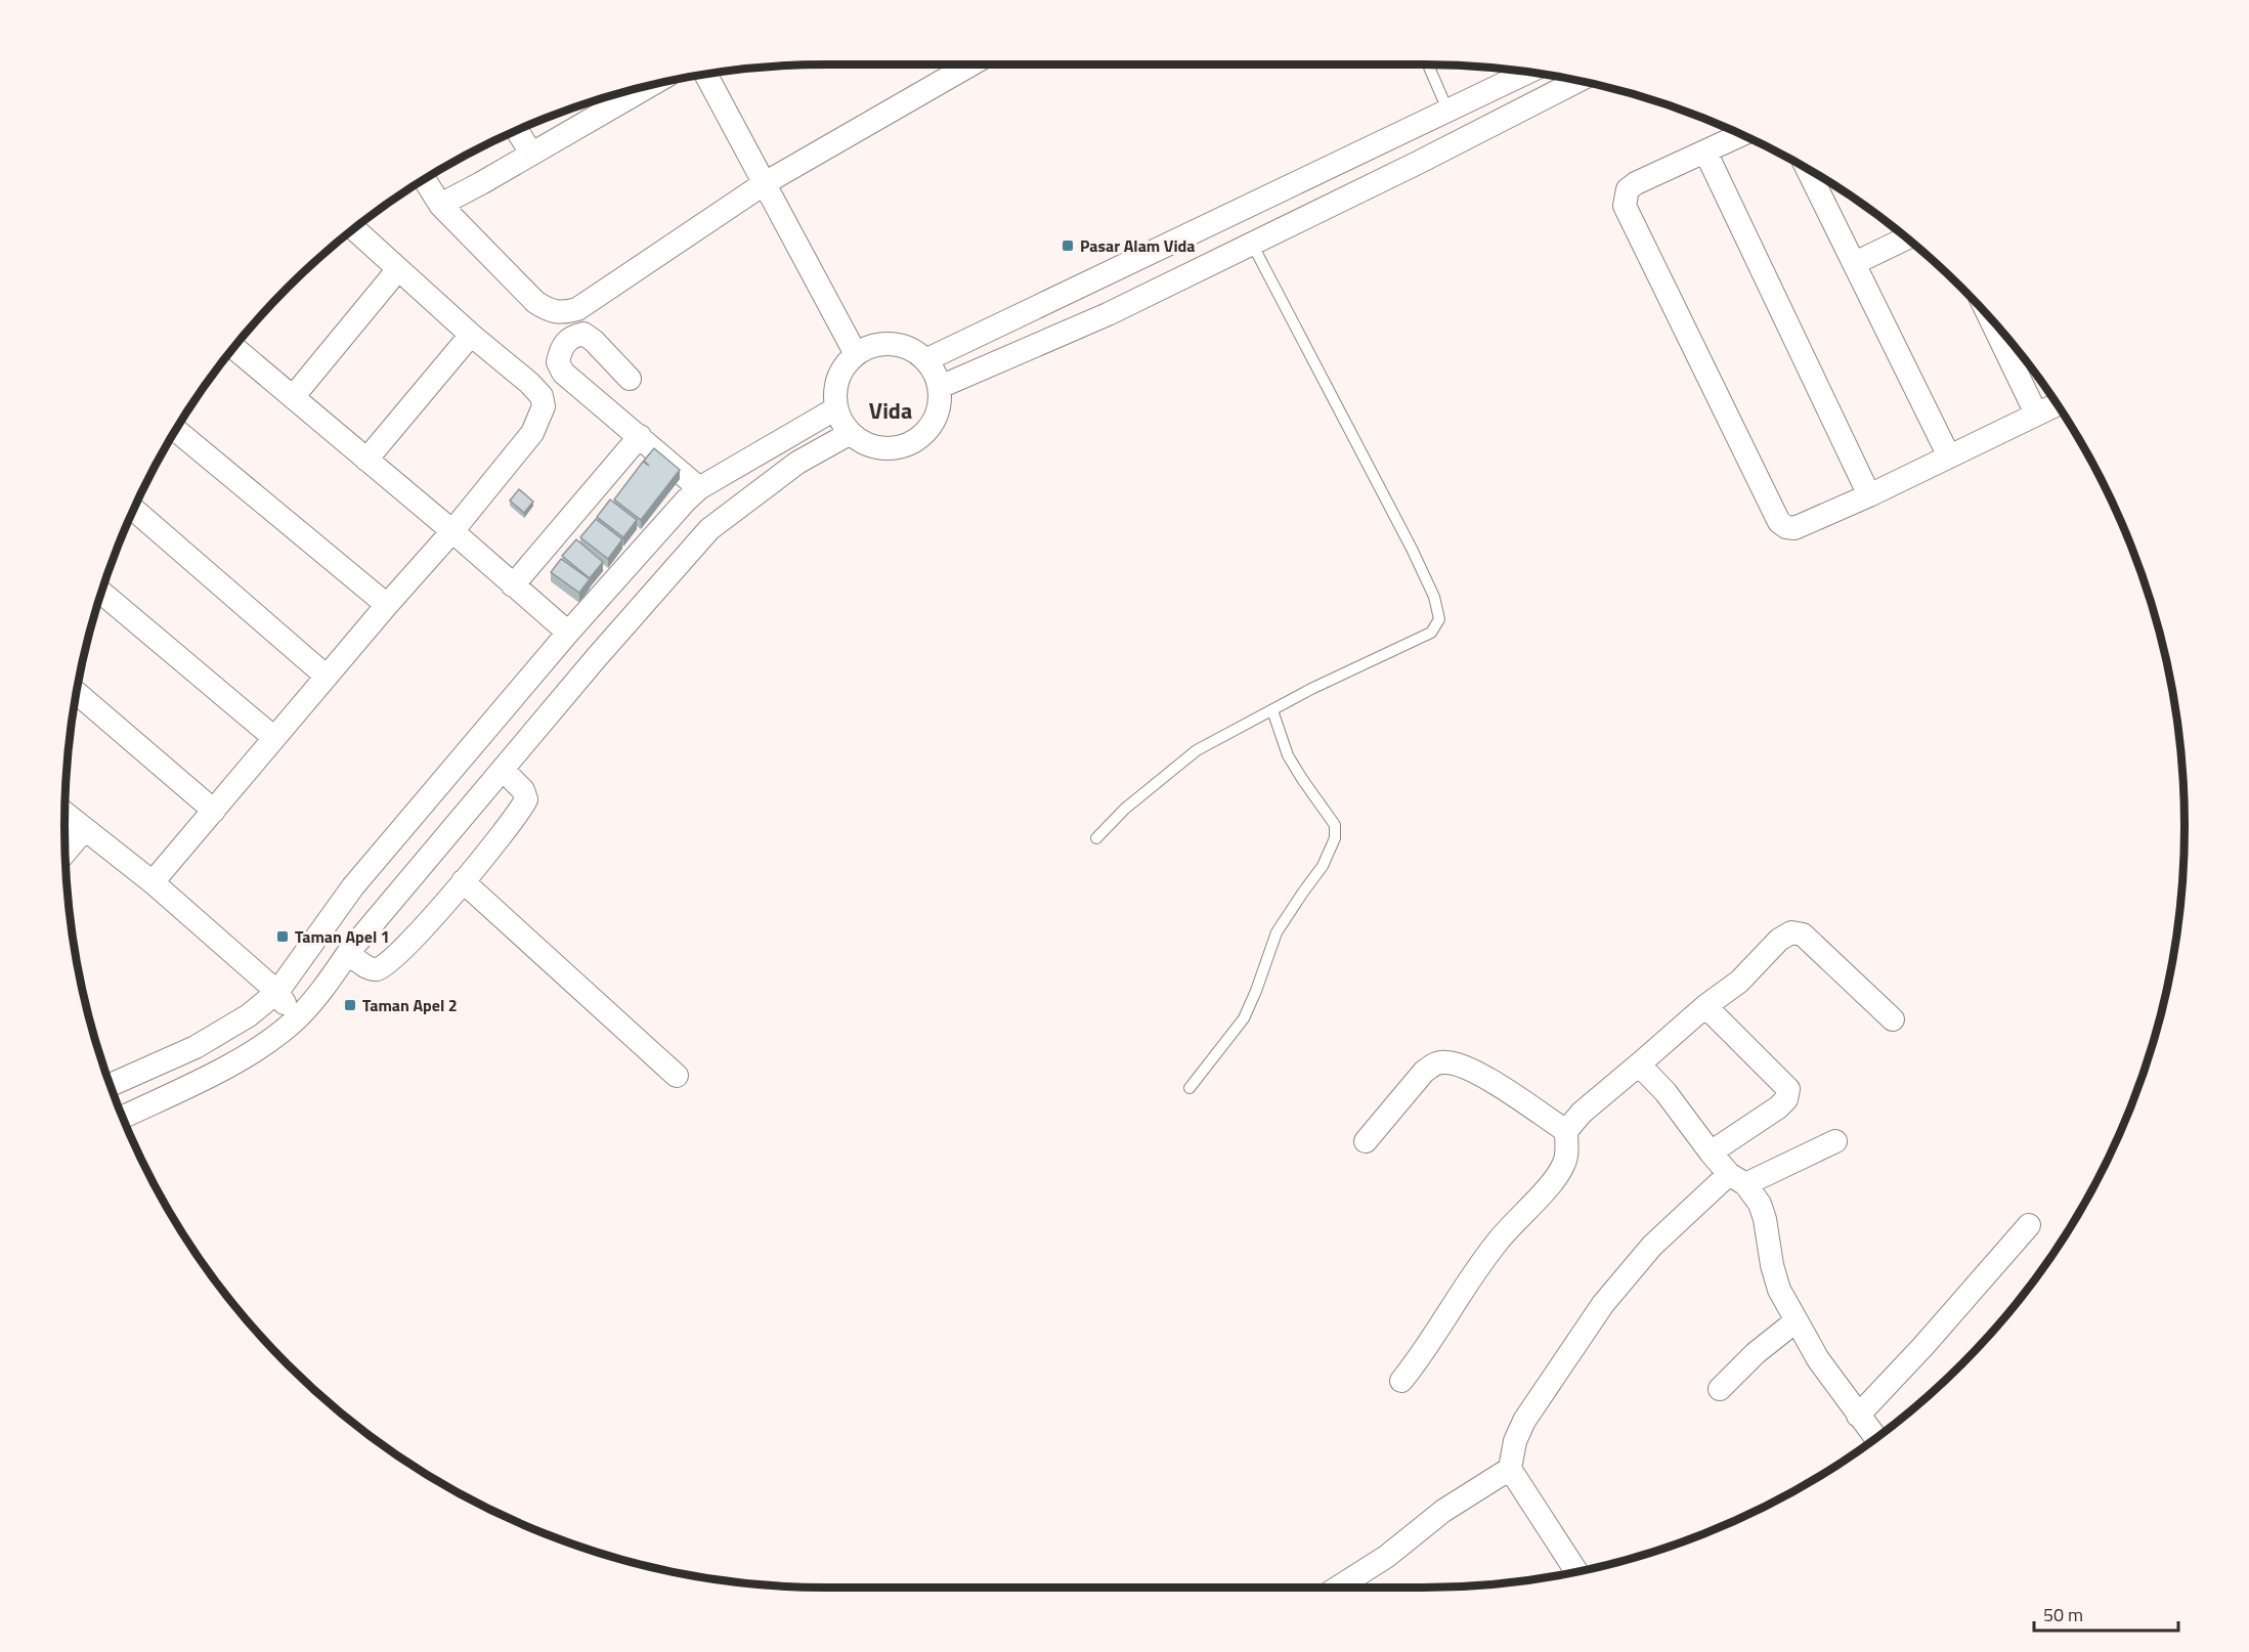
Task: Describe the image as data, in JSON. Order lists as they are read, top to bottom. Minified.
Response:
{"districts":["Vida"],"places":{"transit":["Pasar Alam Vida","Taman Apel 1","Taman Apel 2"]},"scale_bar":"50 m"}
